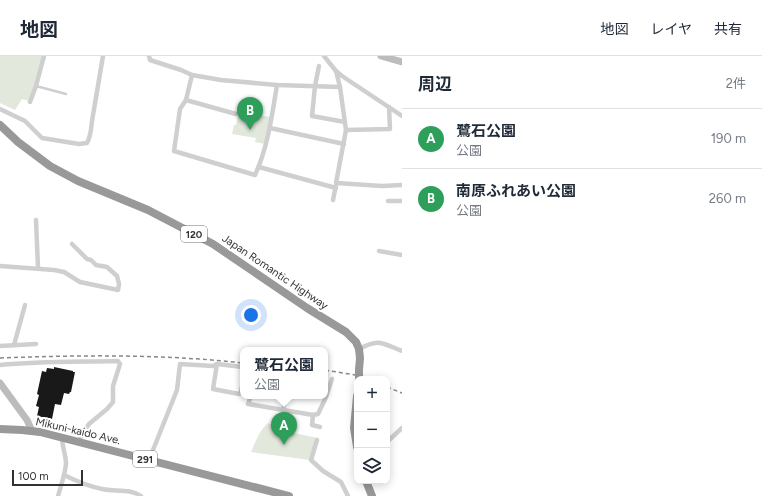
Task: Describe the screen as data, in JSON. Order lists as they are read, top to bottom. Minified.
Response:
{"streets":{"highway":["120","Japan Romantic Highway","Mikuni-kaido Ave.","291"]},"scale_bar":"100 m","page":{"header":"地図","nav":["地図","レイヤ","共有"],"heading":["周辺","2件"],"pins":["B","A"],"list":[{"mark":"A","name":"鷺石公園","note":"公園","value":"190 m"},{"mark":"B","name":"南原ふれあい公園","note":"公園","value":"260 m"}],"popup":["鷺石公園","公園"],"map_buttons":["+","−"],"scale":"100 m"}}
